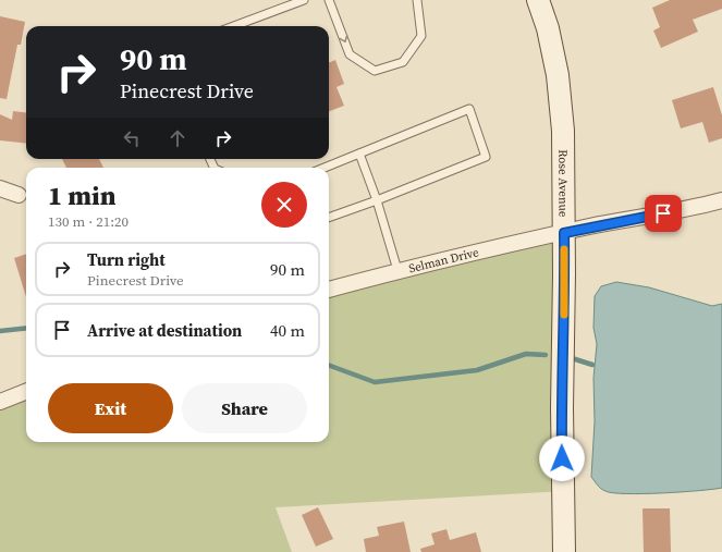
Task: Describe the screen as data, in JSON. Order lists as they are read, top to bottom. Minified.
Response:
{"streets":{"street":["Rose Avenue","Selman Drive"]},"crossings":[["Rose Avenue","Selman Drive"]],"page":{"turn":["90 m","Pinecrest Drive"],"heading":["1 min","130 m · 21:20"],"list":[{"name":"Turn right","note":"Pinecrest Drive","value":"90 m"},{"name":"Arrive at destination","value":"40 m"}],"buttons":["Exit","Share"]}}
